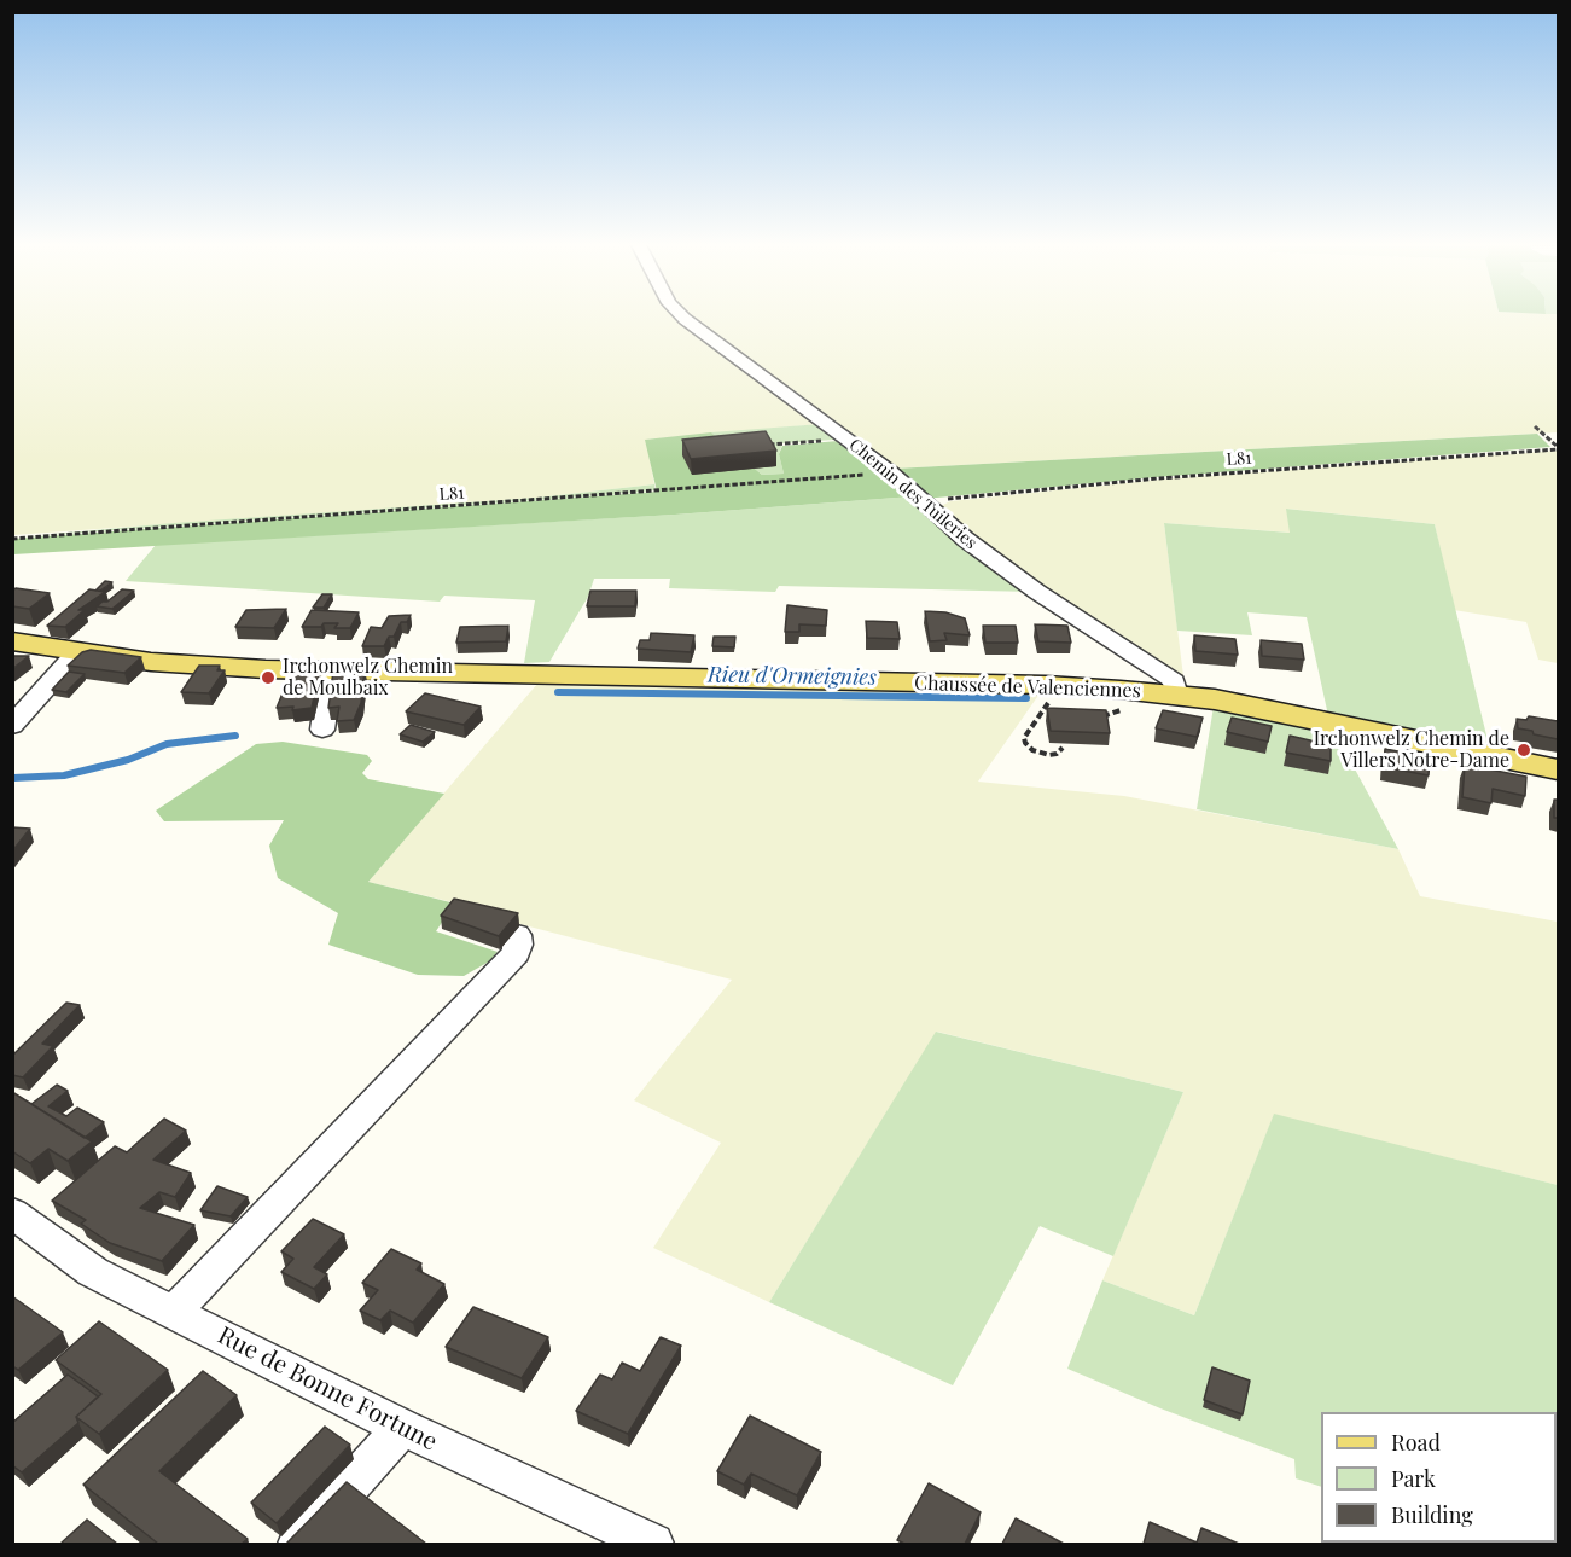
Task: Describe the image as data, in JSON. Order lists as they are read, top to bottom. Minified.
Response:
{"streets":{"main road":["Chaussée de Valenciennes"],"street":["Chemin des Tuileries","Rue de Bonne Fortune"],"path":["L81"]},"crossings":[["L81","Chemin des Tuileries"],["Chemin des Tuileries","Chaussée de Valenciennes"]],"water":["Rieu d'Ormeignies"],"places":["Irchonwelz Chemin de Moulbaix","Irchonwelz Chemin de Villers Notre-Dame"],"legend":["Road","Park","Building"]}
